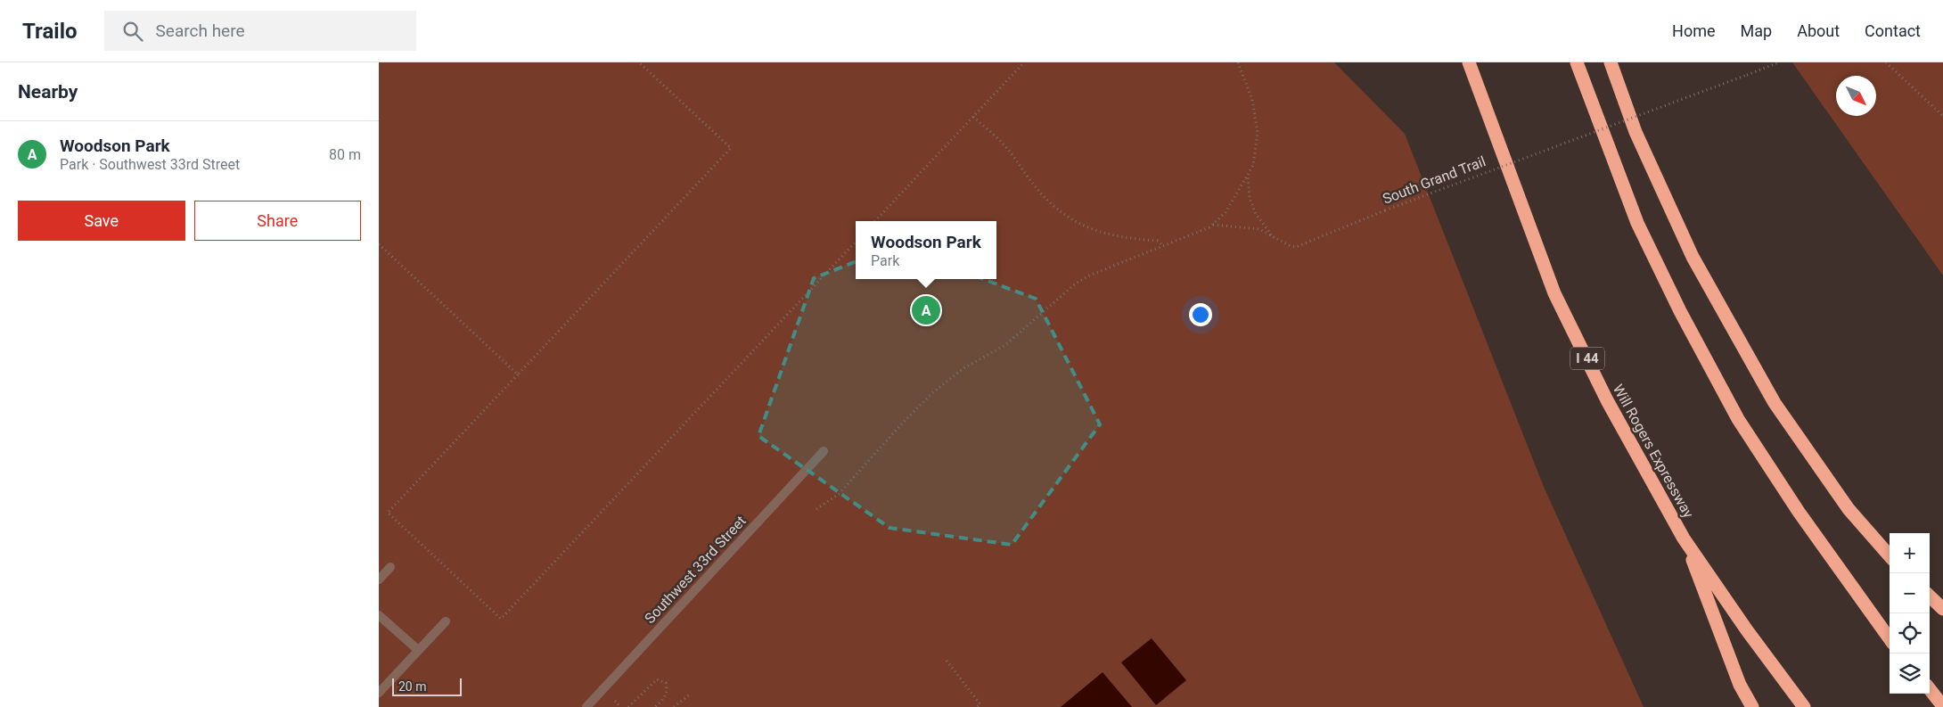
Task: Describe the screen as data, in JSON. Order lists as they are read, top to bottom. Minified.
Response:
{"streets":{"highway":["I 44","Will Rogers Expressway"],"street":["Southwest 33rd Street"],"path":["South Grand Trail"]},"scale_bar":"20 m","north":"bottom right","page":{"header":"Trailo","search":"Search here","nav":["Home","Map","About","Contact"],"heading":"Nearby","list":[{"mark":"A","name":"Woodson Park","note":"Park · Southwest 33rd Street","value":"80 m"}],"buttons":["Save","Share"],"popup":["Woodson Park","Park"],"pins":"A","map_buttons":["+","−"],"scale":"20 m"}}
